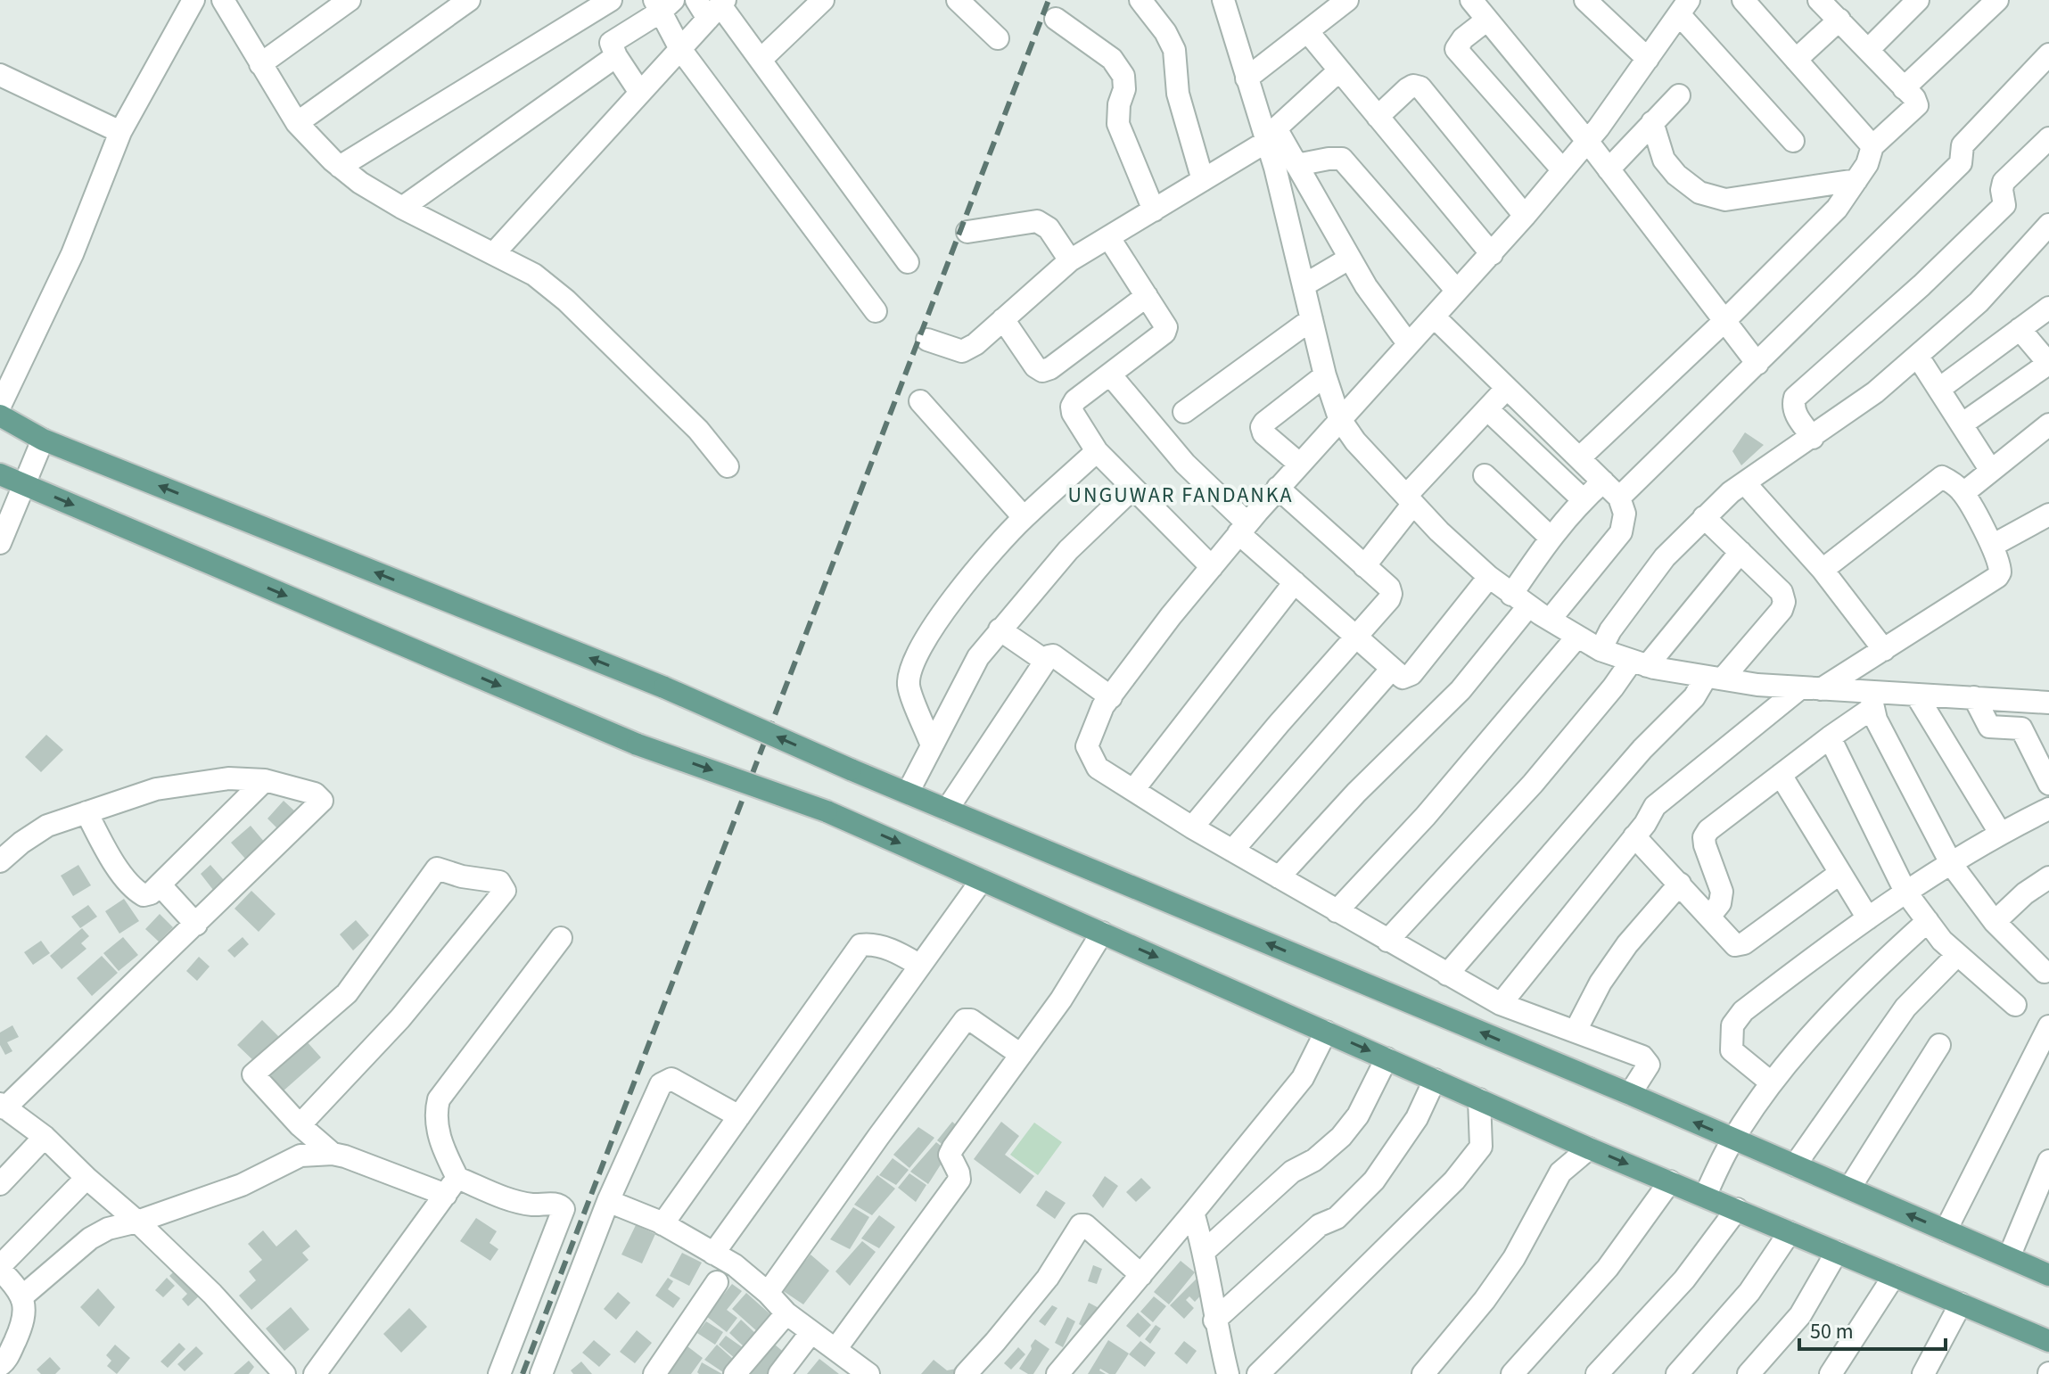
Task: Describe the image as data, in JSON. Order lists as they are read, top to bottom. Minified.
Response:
{"districts":["UNGUWAR FANDANKA"],"scale_bar":"50 m"}
